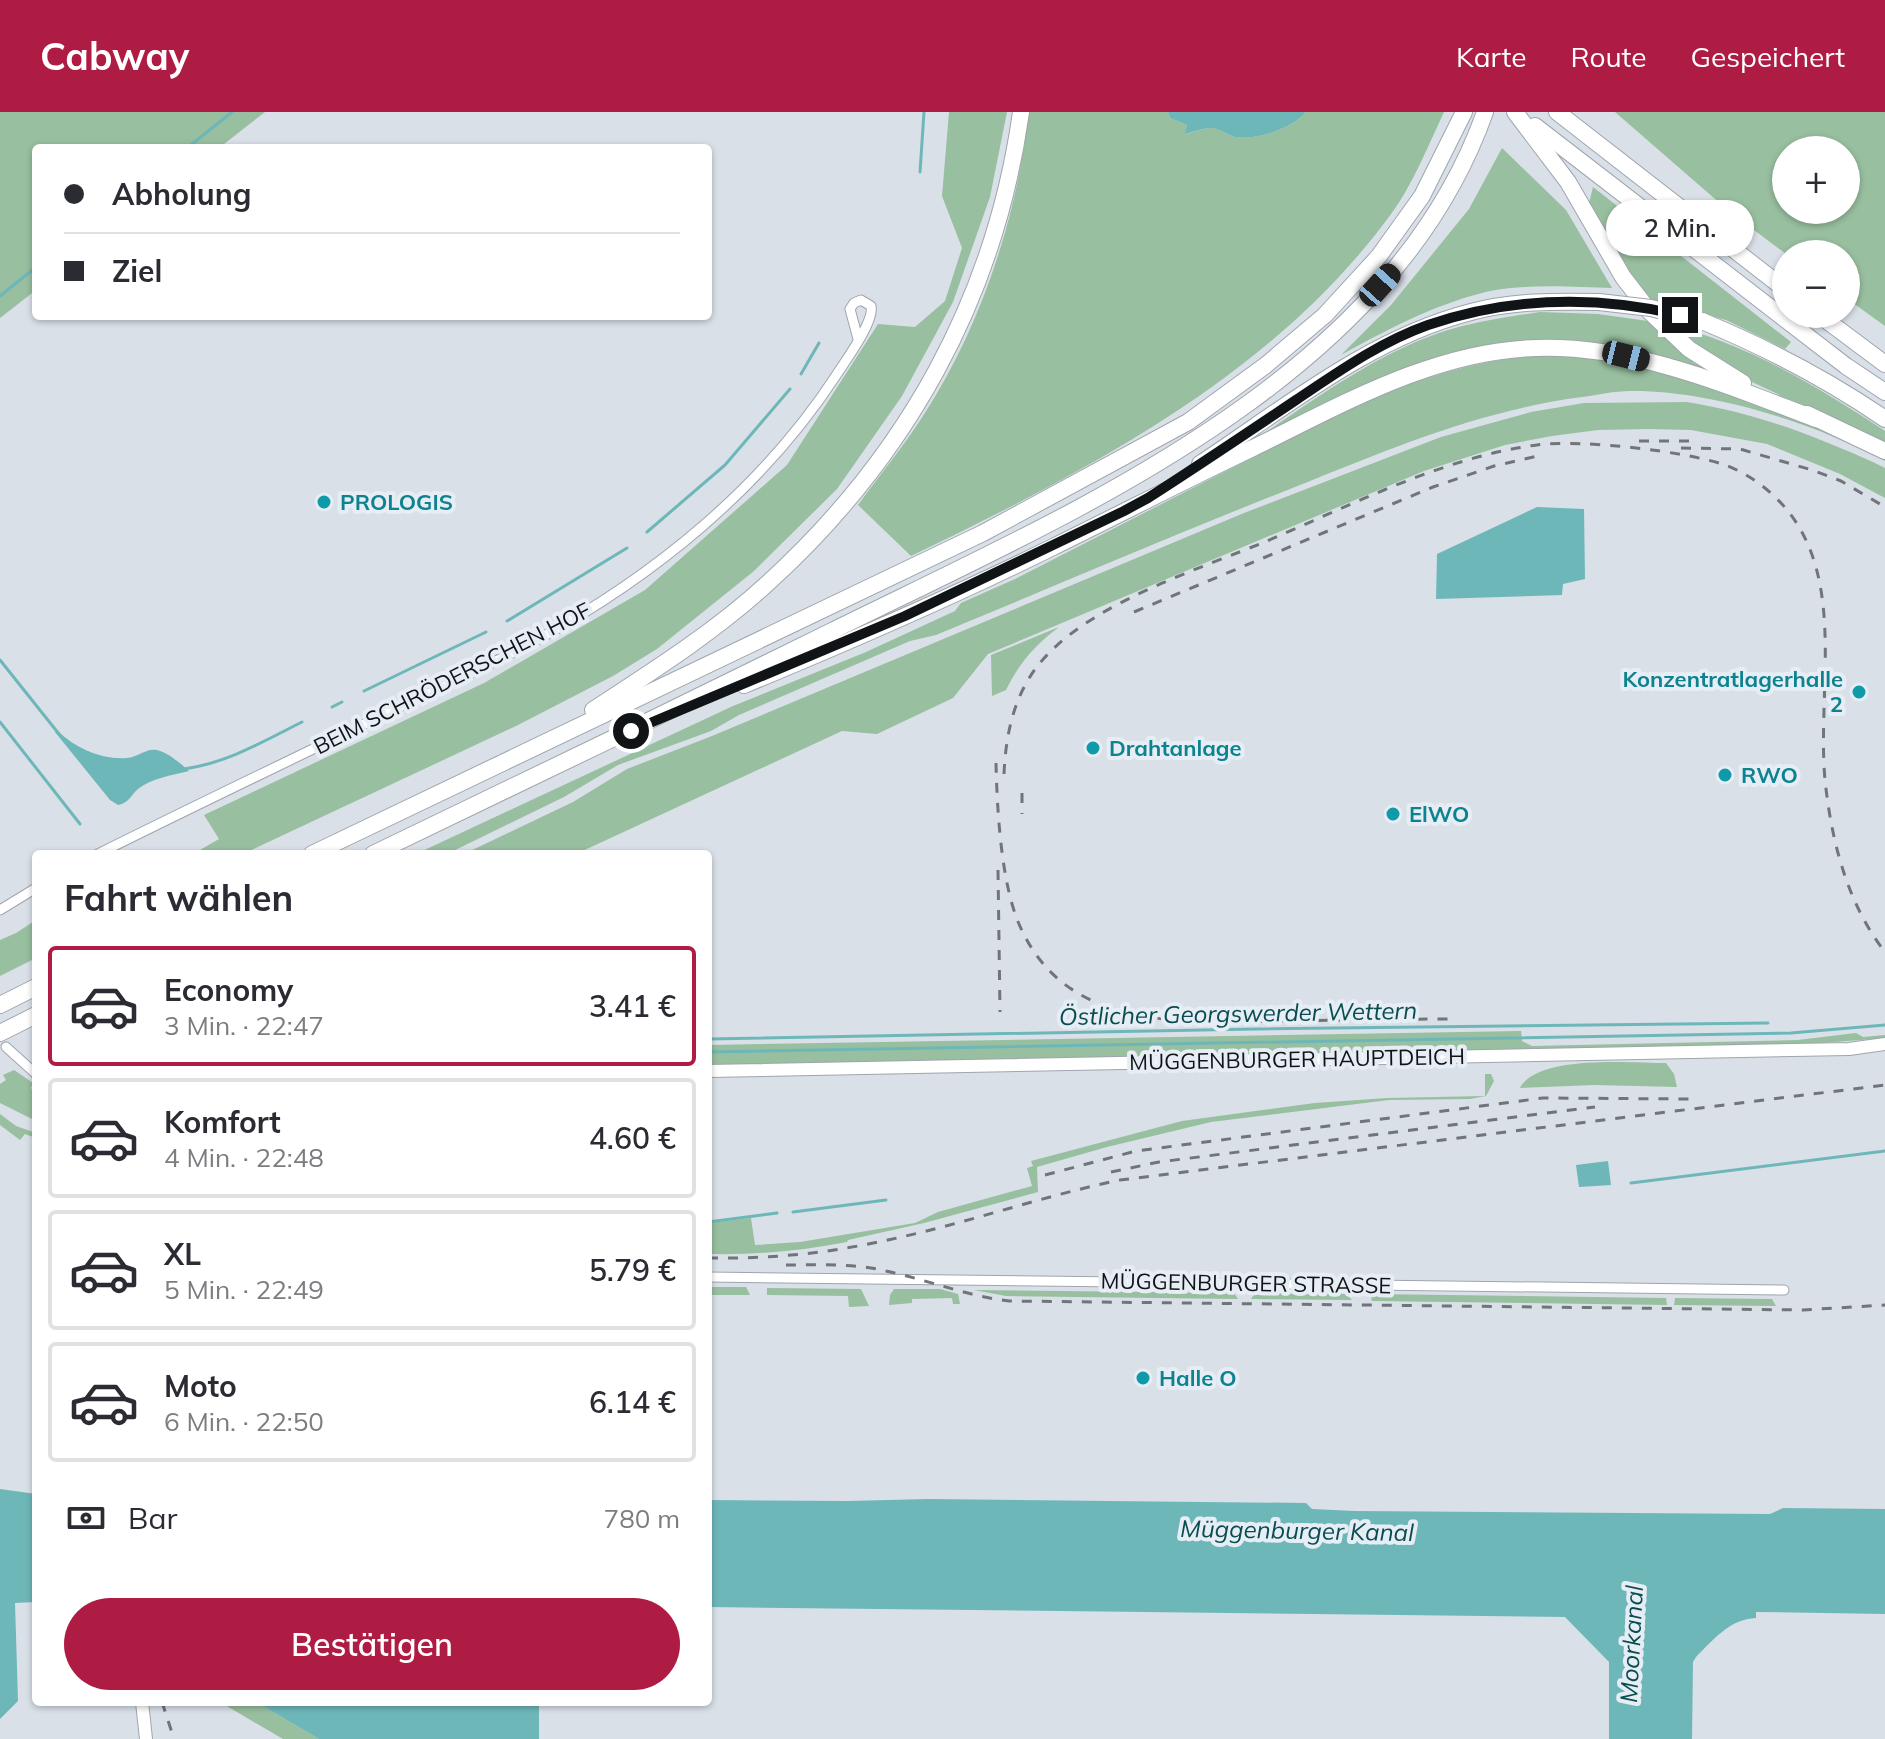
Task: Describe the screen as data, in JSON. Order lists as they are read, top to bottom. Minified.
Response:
{"streets":{"street":["BEIM SCHRÖDERSCHEN HOF","MÜGGENBURGER HAUPTDEICH","MÜGGENBURGER STRASSE"]},"water":["Östlicher Georgswerder Wettern","Müggenburger Kanal","Moorkanal"],"places":["PROLOGIS","Konzentratlagerhalle 2","Drahtanlage","RWO","ElWO","Halle O"],"page":{"header":"Cabway","nav":["Karte","Route","Gespeichert"],"map_buttons":["+","−"],"banner":["Abholung","Ziel"],"bubble":"2 Min.","heading":"Fahrt wählen","list":[{"name":"Economy","note":"3 Min. · 22:47","value":"3.41 €"},{"name":"Komfort","note":"4 Min. · 22:48","value":"4.60 €"},{"name":"XL","note":"5 Min. · 22:49","value":"5.79 €"},{"name":"Moto","note":"6 Min. · 22:50","value":"6.14 €"}],"pay":["Bar","780 m"],"buttons":"Bestätigen"}}
